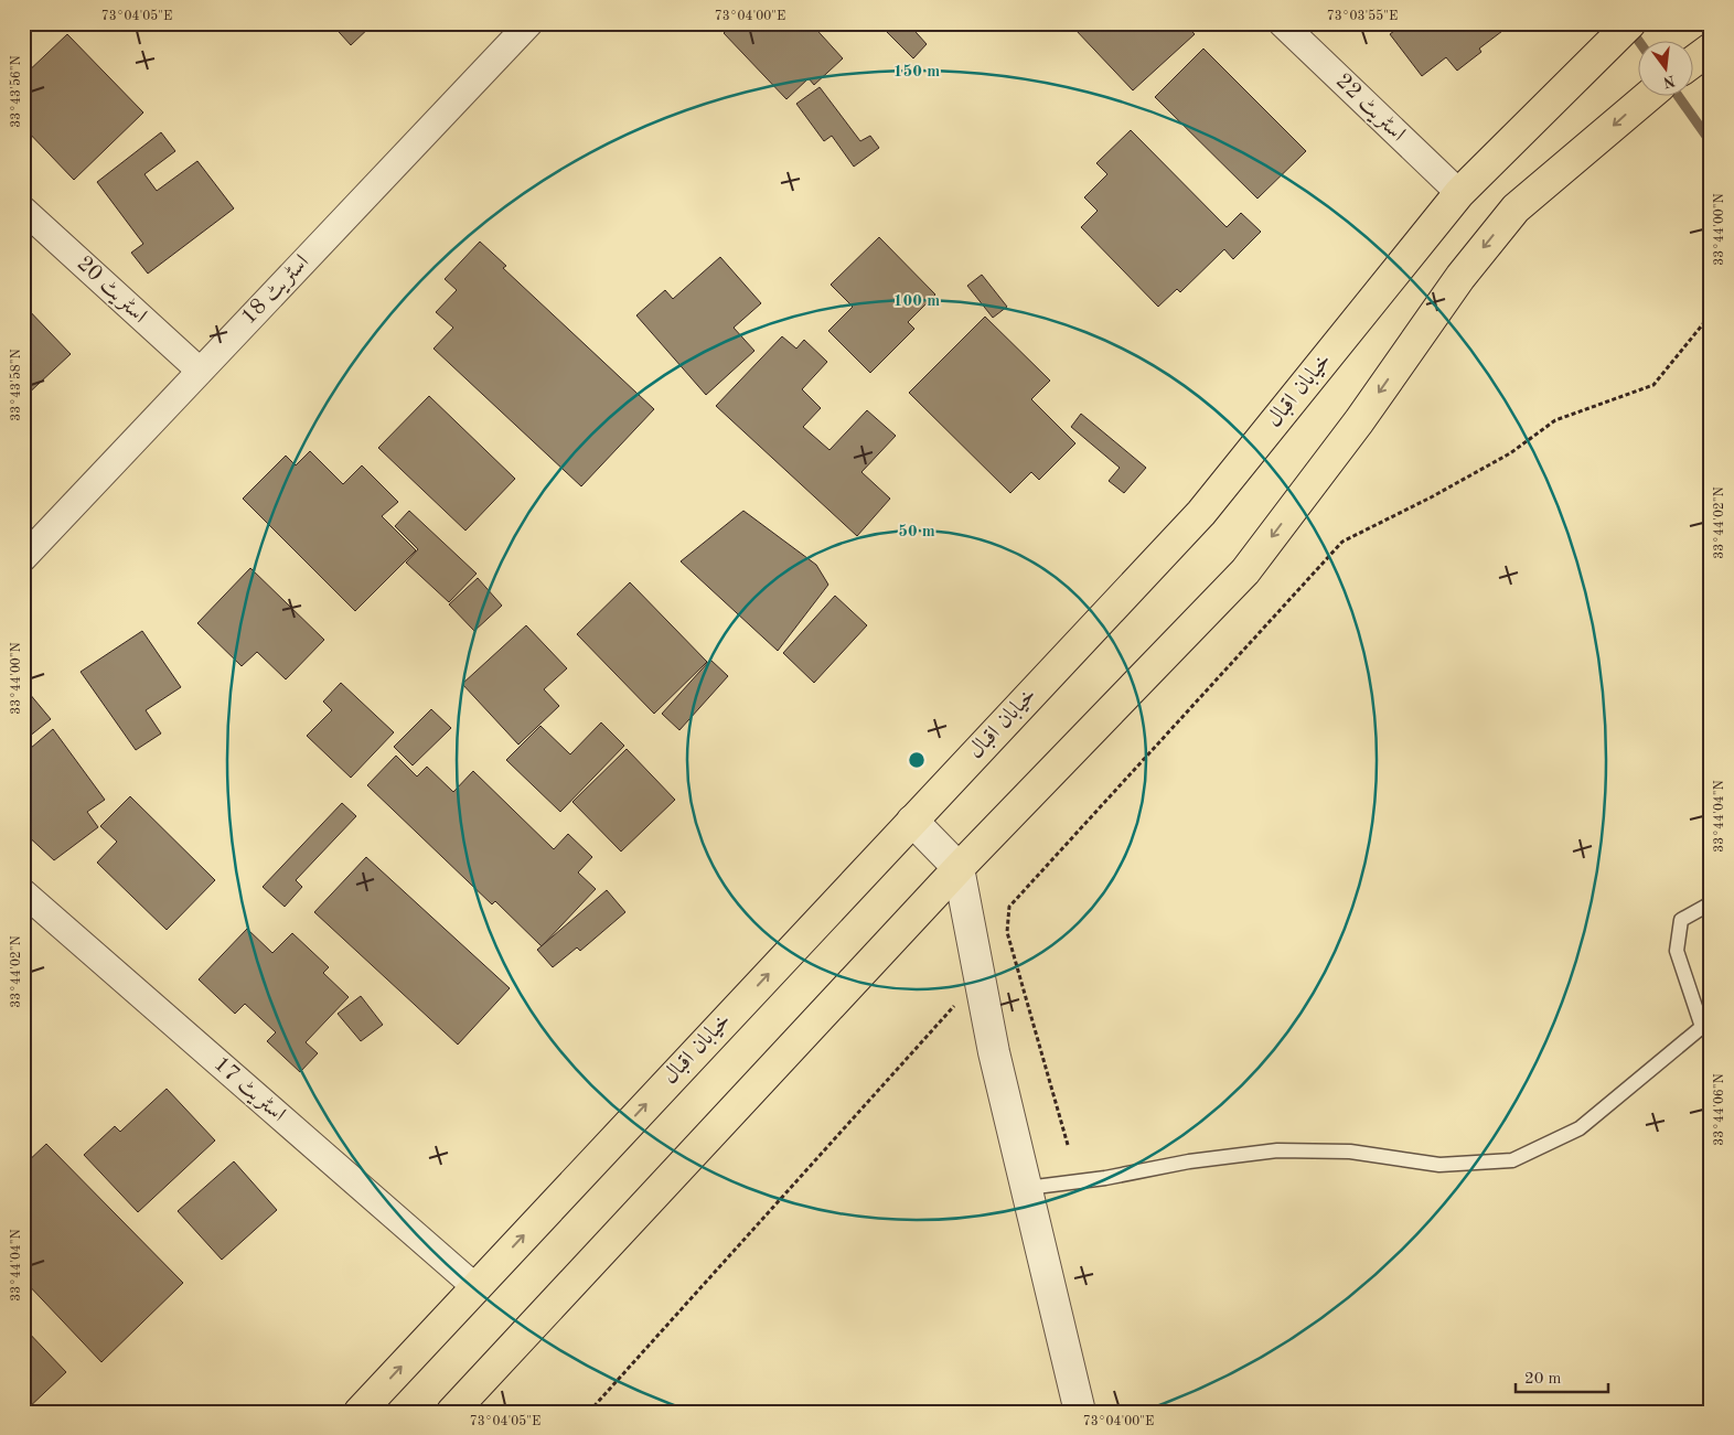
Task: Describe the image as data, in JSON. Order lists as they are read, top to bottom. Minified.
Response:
{"streets":{"main road":["خیابان اقبال"],"street":["اسٹریٹ 22","اسٹریٹ 20","اسٹریٹ 18","اسٹریٹ 17"]},"crossings":[["اسٹریٹ 22","خیابان اقبال"],["اسٹریٹ 20","اسٹریٹ 18"],["خیابان اقبال","اسٹریٹ 17"]],"scale_bar":"20 m","north":"bottom","coordinates":["73°04'05\"E","73°04'00\"E","73°03'55\"E","33°43'56\"N","33°44'00\"N","33°43'58\"N","33°44'02\"N","33°44'04\"N","33°44'06\"N"],"rings":["150 m","100 m","50 m"]}
